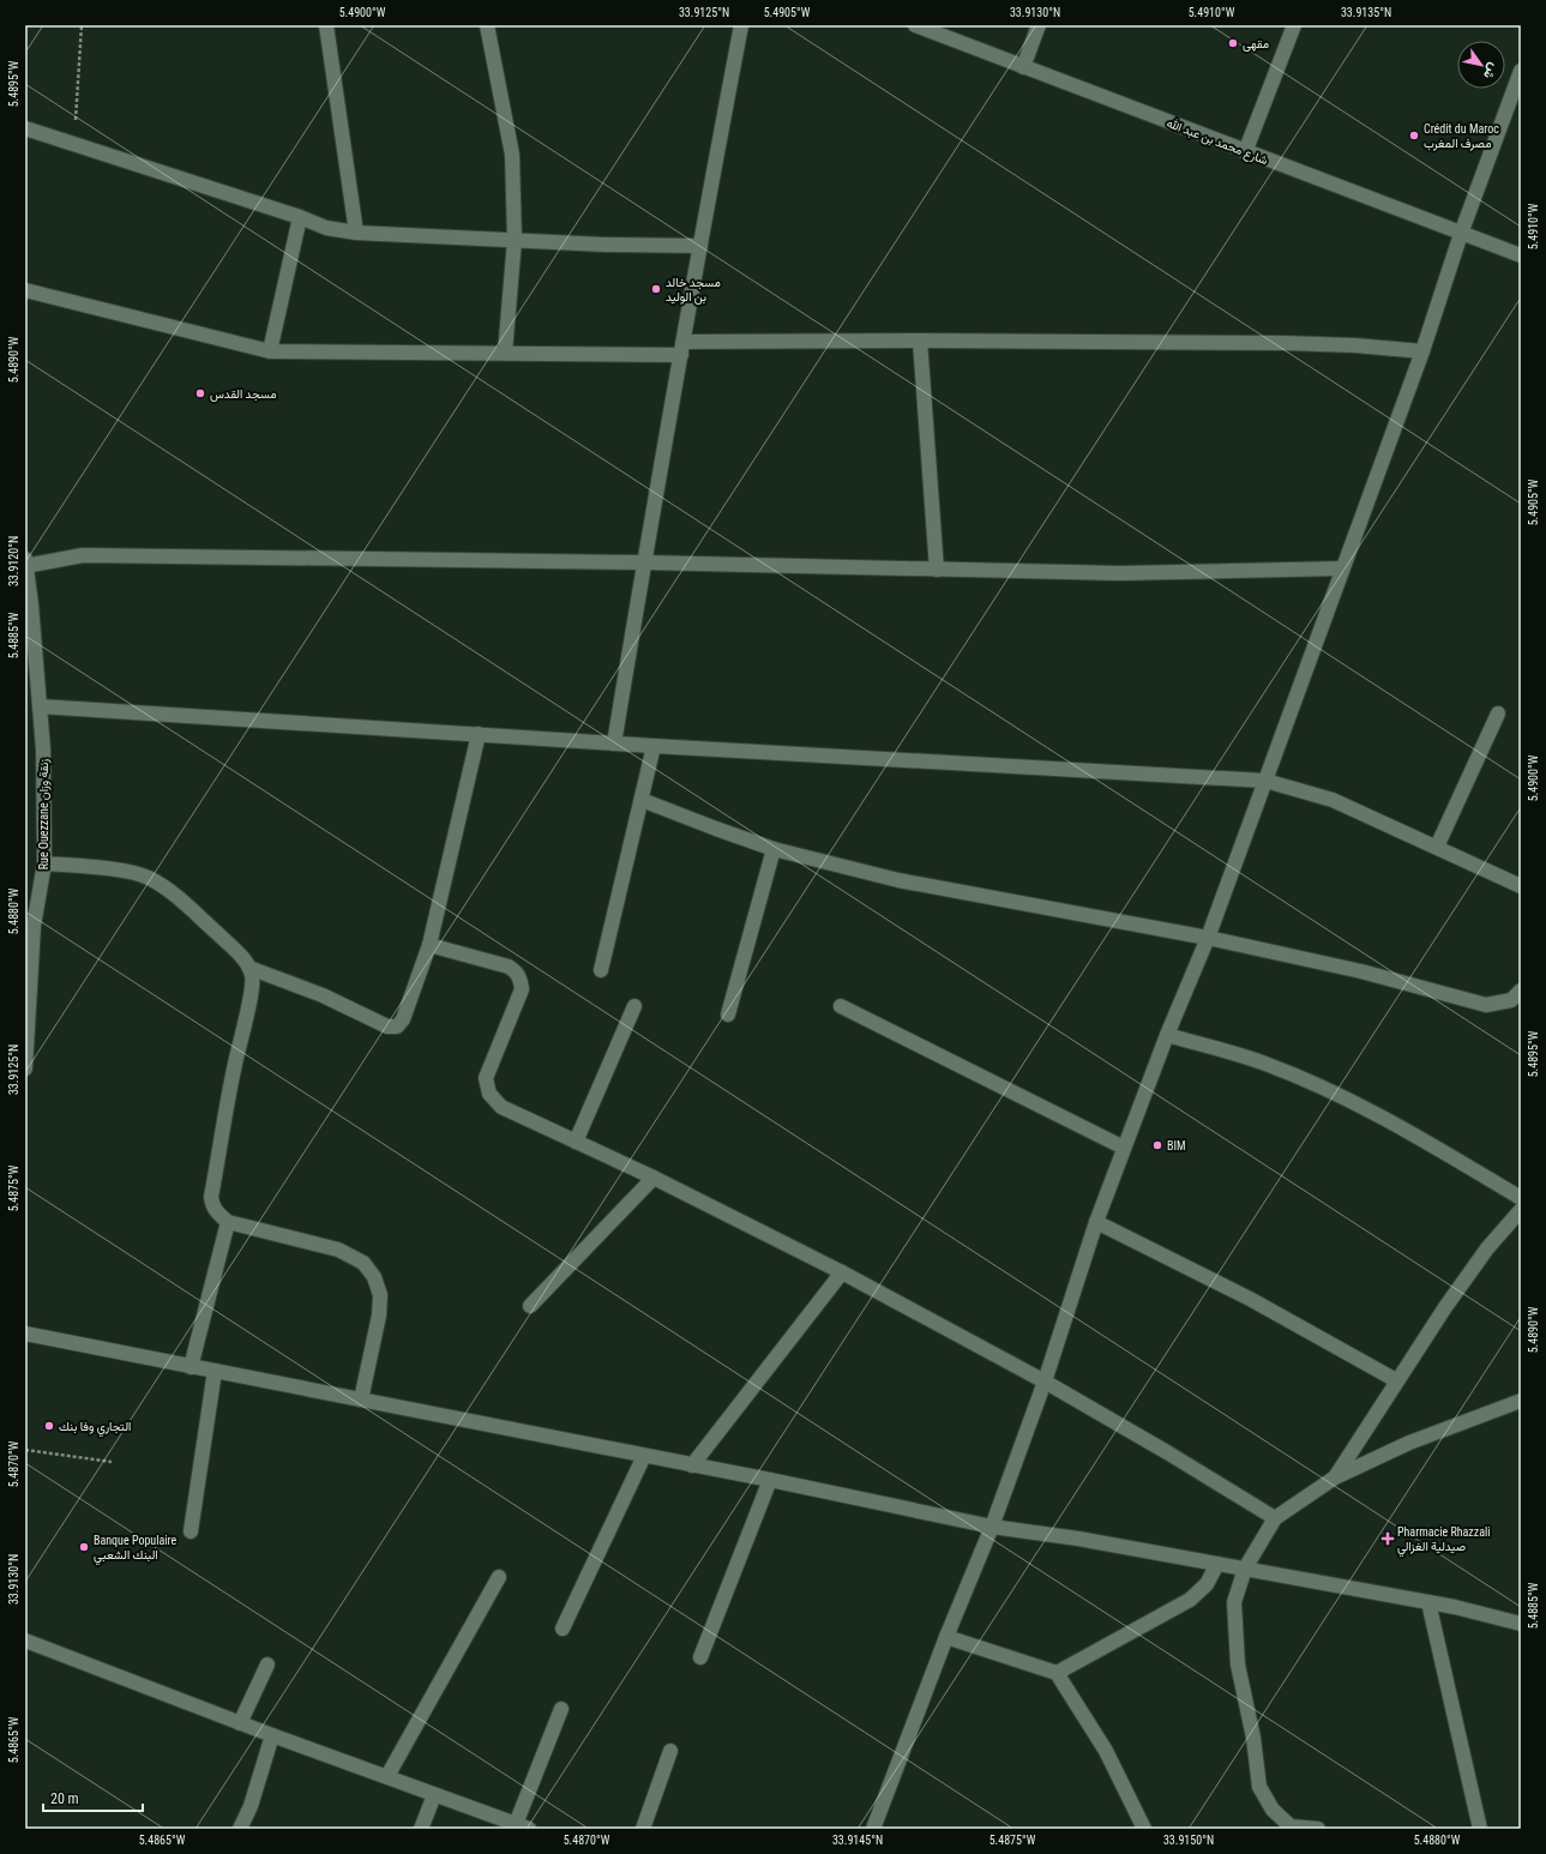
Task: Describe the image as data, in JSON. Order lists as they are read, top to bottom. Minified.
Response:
{"streets":{"street":["شارع محمد بن عبد الله","Rue Ouezzane زنقة وزان"]},"places":{"other":["مقهى","Crédit du Maroc مصرف المغرب","مسجد خالد بن الوليد","مسجد القدس","BIM","التجاري وفا بنك","Banque Populaire البنك الشعبي"],"health":["Pharmacie Rhazzali صيدلية الغزالي"]},"scale_bar":"20 m","north":"bottom right","coordinates":["5.4900°W","33.9125°N","5.4905°W","33.9130°N","5.4910°W","33.9135°N","5.4895°W","5.4890°W","33.9120°N","5.4885°W","5.4880°W","5.4875°W","5.4870°W","5.4865°W","33.9145°N","33.9150°N"]}
